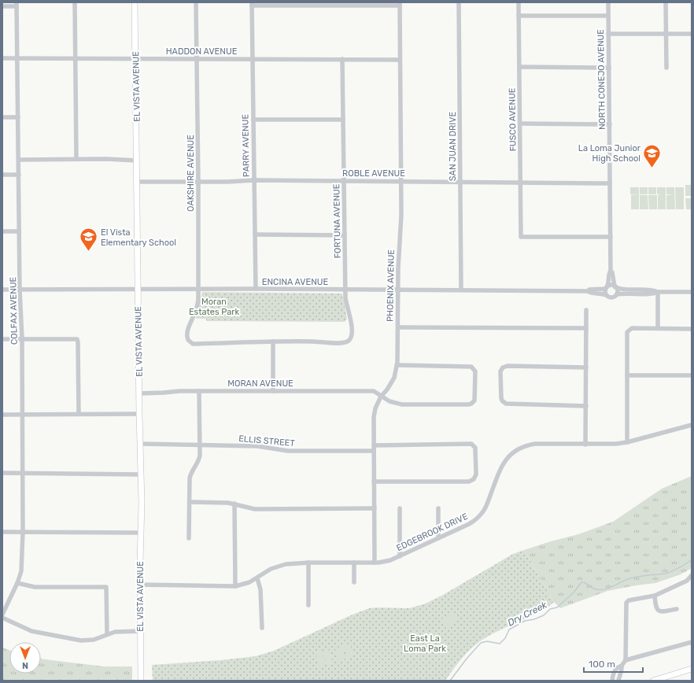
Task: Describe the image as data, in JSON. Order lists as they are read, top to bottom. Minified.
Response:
{"streets":{"main road":["EL VISTA AVENUE"],"street":["HADDON AVENUE","NORTH CONEJO AVENUE","FUSCO AVENUE","PARRY AVENUE","SAN JUAN DRIVE","OAKSHIRE AVENUE","ROBLE AVENUE","FORTUNA AVENUE","ENCINA AVENUE","PHOENIX AVENUE","COLFAX AVENUE","MORAN AVENUE","ELLIS STREET","EDGEBROOK DRIVE"]},"crossings":[["HADDON AVENUE","EL VISTA AVENUE"],["HADDON AVENUE","PARRY AVENUE"],["HADDON AVENUE","OAKSHIRE AVENUE"],["HADDON AVENUE","FORTUNA AVENUE"],["HADDON AVENUE","PHOENIX AVENUE"],["HADDON AVENUE","COLFAX AVENUE"],["NORTH CONEJO AVENUE","FUSCO AVENUE"],["NORTH CONEJO AVENUE","ROBLE AVENUE"],["NORTH CONEJO AVENUE","ENCINA AVENUE"],["EL VISTA AVENUE","ROBLE AVENUE"],["EL VISTA AVENUE","ENCINA AVENUE"],["EL VISTA AVENUE","MORAN AVENUE"],["EL VISTA AVENUE","ELLIS STREET"],["EL VISTA AVENUE","EDGEBROOK DRIVE"],["FUSCO AVENUE","ROBLE AVENUE"],["PARRY AVENUE","ROBLE AVENUE"],["PARRY AVENUE","ENCINA AVENUE"],["SAN JUAN DRIVE","ROBLE AVENUE"],["SAN JUAN DRIVE","ENCINA AVENUE"],["OAKSHIRE AVENUE","ROBLE AVENUE"],["OAKSHIRE AVENUE","FORTUNA AVENUE"],["OAKSHIRE AVENUE","ENCINA AVENUE"],["ROBLE AVENUE","FORTUNA AVENUE"],["ROBLE AVENUE","PHOENIX AVENUE"],["FORTUNA AVENUE","ENCINA AVENUE"],["ENCINA AVENUE","PHOENIX AVENUE"],["ENCINA AVENUE","COLFAX AVENUE"],["PHOENIX AVENUE","MORAN AVENUE"],["PHOENIX AVENUE","ELLIS STREET"],["PHOENIX AVENUE","EDGEBROOK DRIVE"]],"water":["Dry Creek"],"parks":["Moran Estates Park","East La Loma Park"],"places":{"school or university":["La Loma Junior High School","El Vista Elementary School"]},"scale_bar":"100 m","north":"bottom"}
